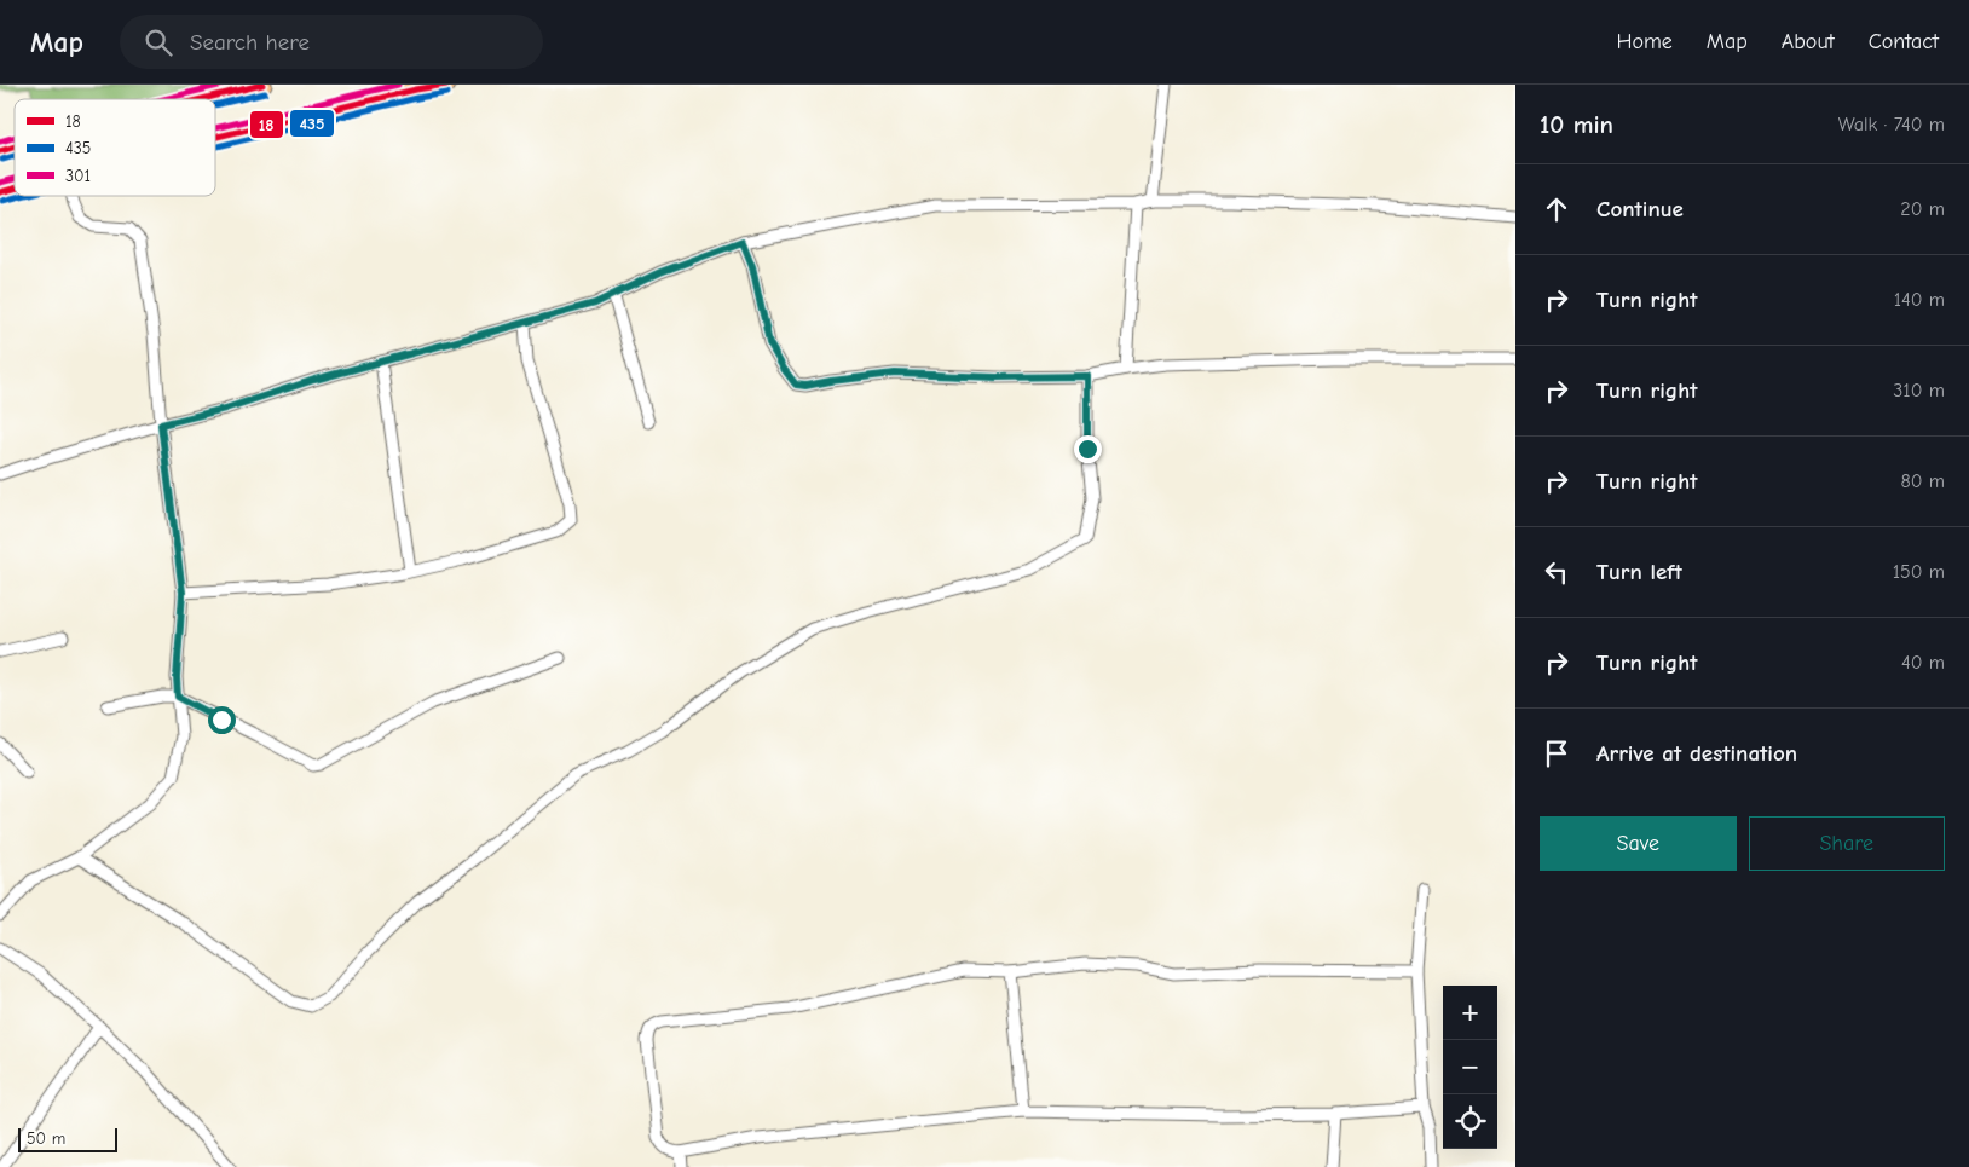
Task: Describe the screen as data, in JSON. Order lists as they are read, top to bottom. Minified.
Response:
{"lines":["transit line 18","transit line 301","transit line 435"],"legend":["18","435","301"],"scale_bar":"50 m","page":{"header":"Map","search":"Search here","nav":["Home","Map","About","Contact"],"heading":["10 min","Walk · 740 m"],"list":[["Continue","20 m"],["Turn right","140 m"],["Turn right","310 m"],["Turn right","80 m"],["Turn left","150 m"],["Turn right","40 m"],"Arrive at destination"],"buttons":["Save","Share"],"map_buttons":["+","−"],"scale":"50 m"}}
